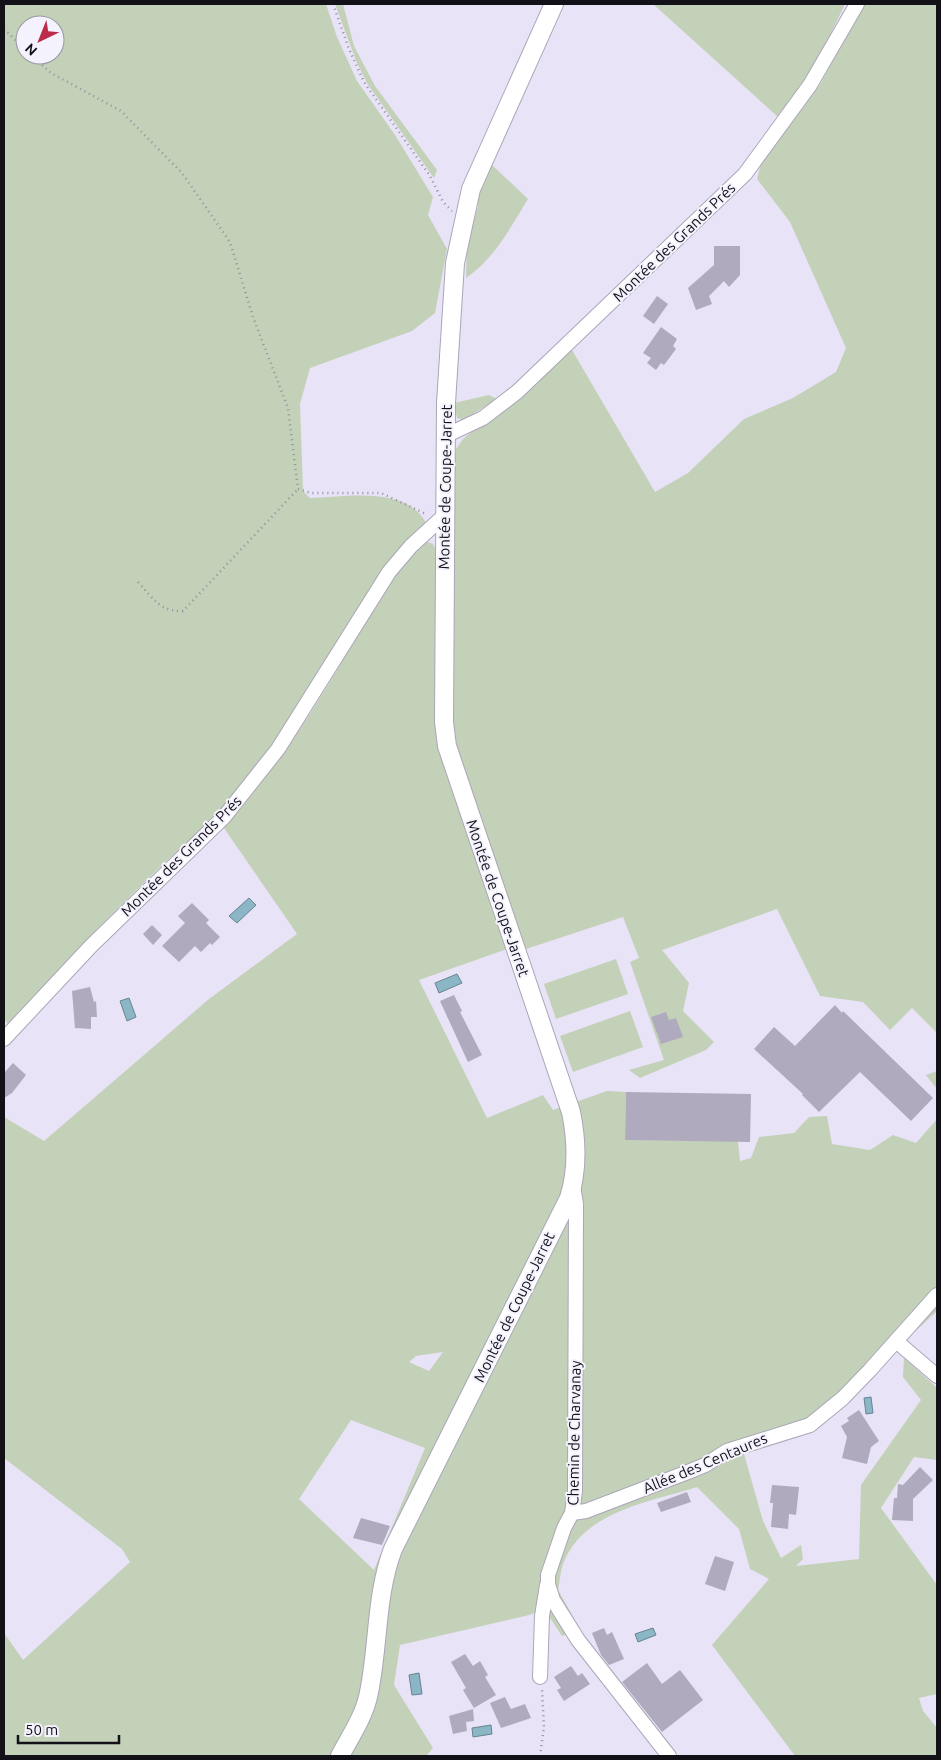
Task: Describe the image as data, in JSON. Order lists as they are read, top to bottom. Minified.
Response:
{"streets":{"main road":["Montée de Coupe-Jarret"],"street":["Montée des Grands Prés","Chemin de Charvanay","Allée des Centaures"]},"crossings":[["Montée des Grands Prés","Montée de Coupe-Jarret"],["Montée de Coupe-Jarret","Chemin de Charvanay"],["Chemin de Charvanay","Allée des Centaures"]],"scale_bar":"50 m","north":"bottom left"}
